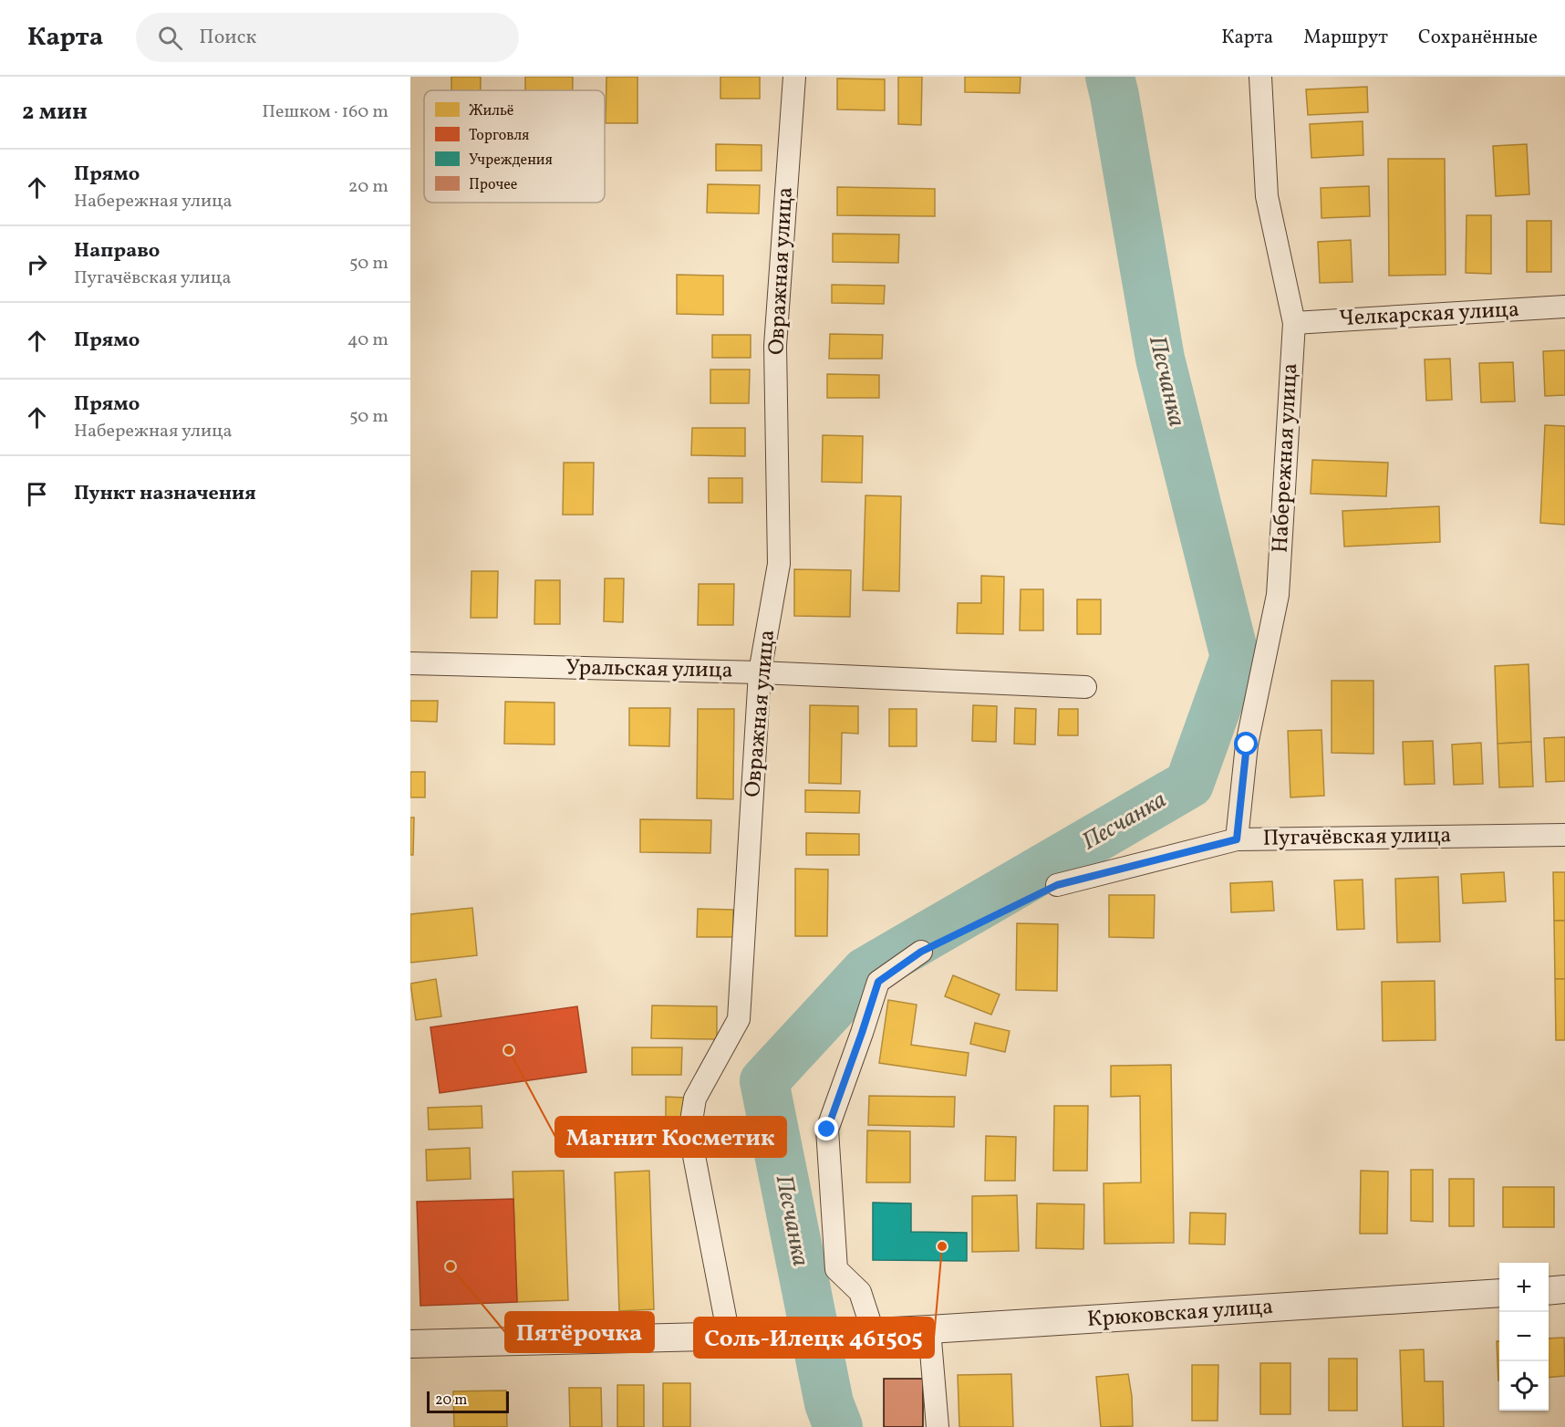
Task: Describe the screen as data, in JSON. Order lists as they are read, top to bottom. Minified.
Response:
{"streets":{"street":["Овражная улица","Челкарская улица","Набережная улица","Уральская улица","Пугачёвская улица","Крюковская улица"]},"crossings":[["Овражная улица","Уральская улица"],["Овражная улица","Крюковская улица"],["Челкарская улица","Набережная улица"],["Набережная улица","Пугачёвская улица"]],"water":["Песчанка"],"places":["Магнит Косметик","Соль-Илецк 461505","Пятёрочка"],"legend":["Жильё","Торговля","Учреждения","Прочее"],"scale_bar":"20 m","page":{"header":"Карта","search":"Поиск","nav":["Карта","Маршрут","Сохранённые"],"heading":["2 мин","Пешком · 160 m"],"list":[["Прямо","Набережная улица","20 m"],["Направо","Пугачёвская улица","50 m"],["Прямо","40 m"],["Прямо","Набережная улица","50 m"],"Пункт назначения"],"map_buttons":["+","−"],"scale":"20 m"}}
